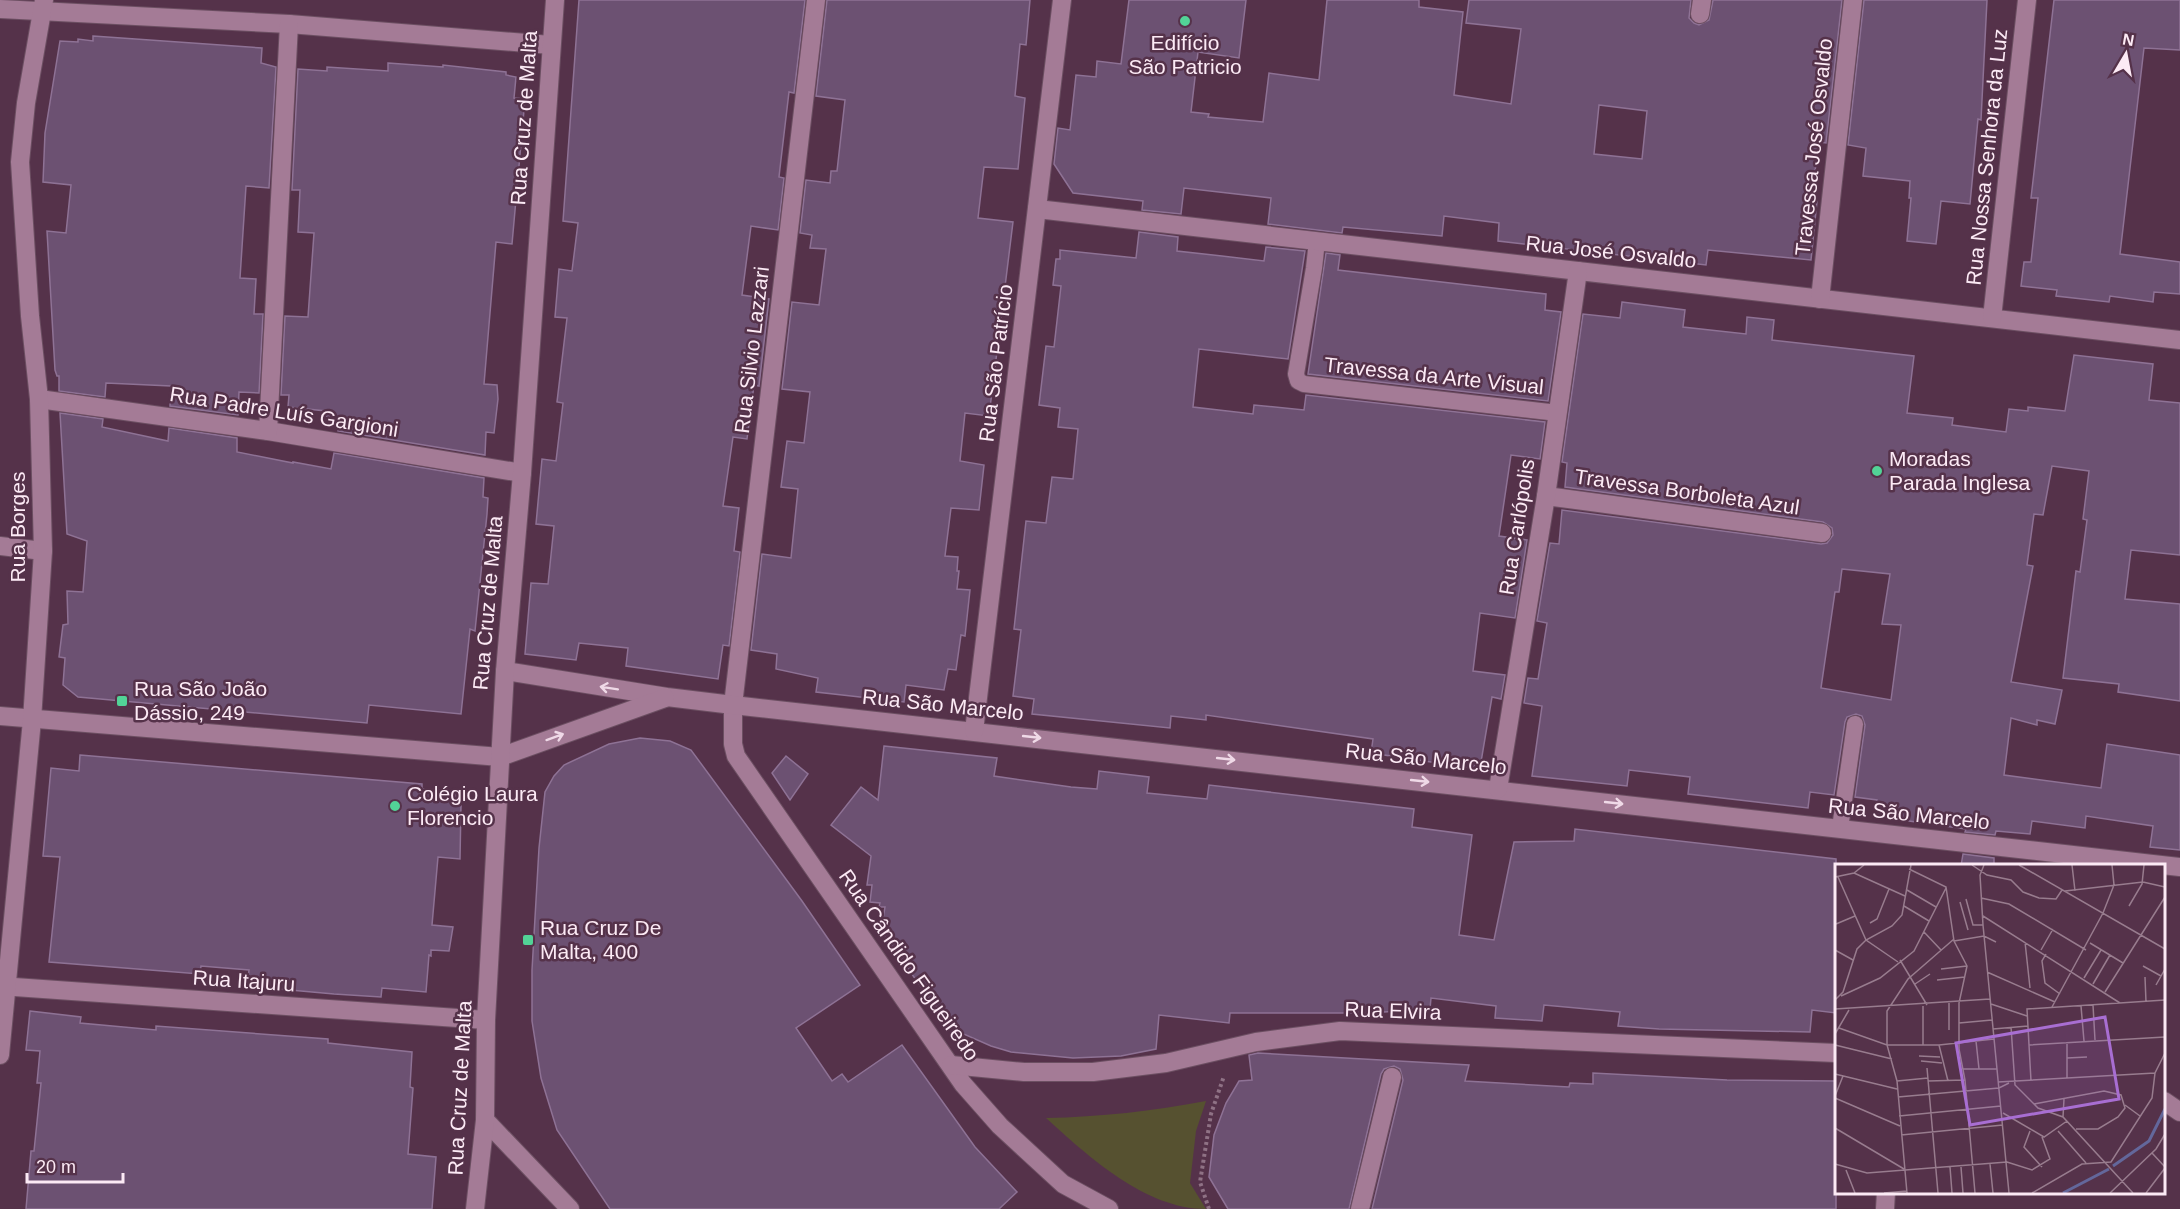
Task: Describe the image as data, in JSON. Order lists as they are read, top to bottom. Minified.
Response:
{"streets":{"street":["Rua Cruz de Malta","Travessa José Osvaldo","Rua Nossa Senhora da Luz","Rua José Osvaldo","Rua Silvio Lazzari","Rua São Patrício","Rua Padre Luís Gargioni","Travessa Borboleta Azul","Rua Borges","Rua Carlópolis","Rua São Marcelo","Rua Cândido Figueiredo","Rua Itajuru","Rua Elvira"],"lane":["Travessa da Arte Visual"]},"crossings":[["Rua Cruz de Malta","Rua Padre Luís Gargioni"],["Rua Cruz de Malta","Rua São Marcelo"],["Rua Cruz de Malta","Rua Itajuru"],["Travessa José Osvaldo","Rua José Osvaldo"],["Rua Nossa Senhora da Luz","Rua José Osvaldo"],["Rua José Osvaldo","Rua São Patrício"],["Rua José Osvaldo","Travessa da Arte Visual"],["Rua José Osvaldo","Rua Carlópolis"],["Rua Silvio Lazzari","Rua São Marcelo"],["Rua Silvio Lazzari","Rua Cândido Figueiredo"],["Rua São Patrício","Rua São Marcelo"],["Travessa da Arte Visual","Rua Carlópolis"],["Rua Padre Luís Gargioni","Rua Borges"],["Travessa Borboleta Azul","Rua Carlópolis"],["Rua Borges","Rua Itajuru"],["Rua Carlópolis","Rua São Marcelo"],["Rua São Marcelo","Rua Cândido Figueiredo"],["Rua Cândido Figueiredo","Rua Elvira"]],"places":{"other":["Edifício São Patricio","Moradas Parada Inglesa","Colégio Laura Florencio"],"transit":["Rua São João Dássio, 249","Rua Cruz De Malta, 400"]},"scale_bar":"20 m","north":"top"}
